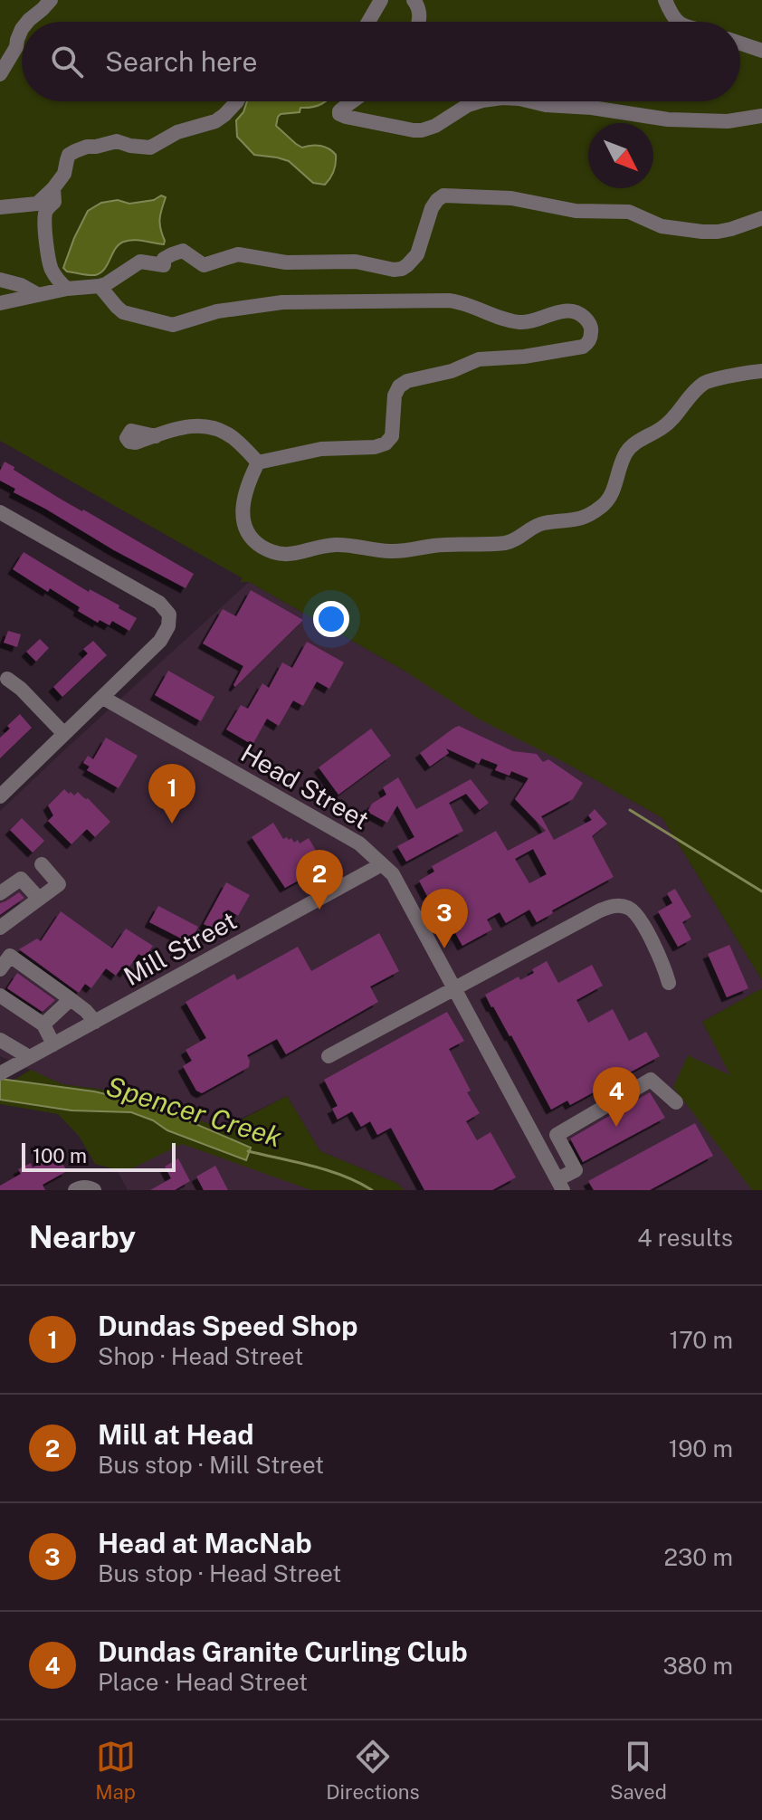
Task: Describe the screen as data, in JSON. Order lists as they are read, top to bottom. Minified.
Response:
{"streets":{"street":["Head Street","Mill Street"]},"crossings":[["Head Street","Mill Street"]],"water":["Spencer Creek"],"scale_bar":"100 m","north":"bottom right","page":{"search":"Search here","pins":["1","2","3","4"],"scale":"100 m","heading":["Nearby","4 results"],"list":[{"mark":"1","name":"Dundas Speed Shop","note":"Shop · Head Street","value":"170 m"},{"mark":"2","name":"Mill at Head","note":"Bus stop · Mill Street","value":"190 m"},{"mark":"3","name":"Head at MacNab","note":"Bus stop · Head Street","value":"230 m"},{"mark":"4","name":"Dundas Granite Curling Club","note":"Place · Head Street","value":"380 m"}],"nav":["Map","Directions","Saved"]}}
